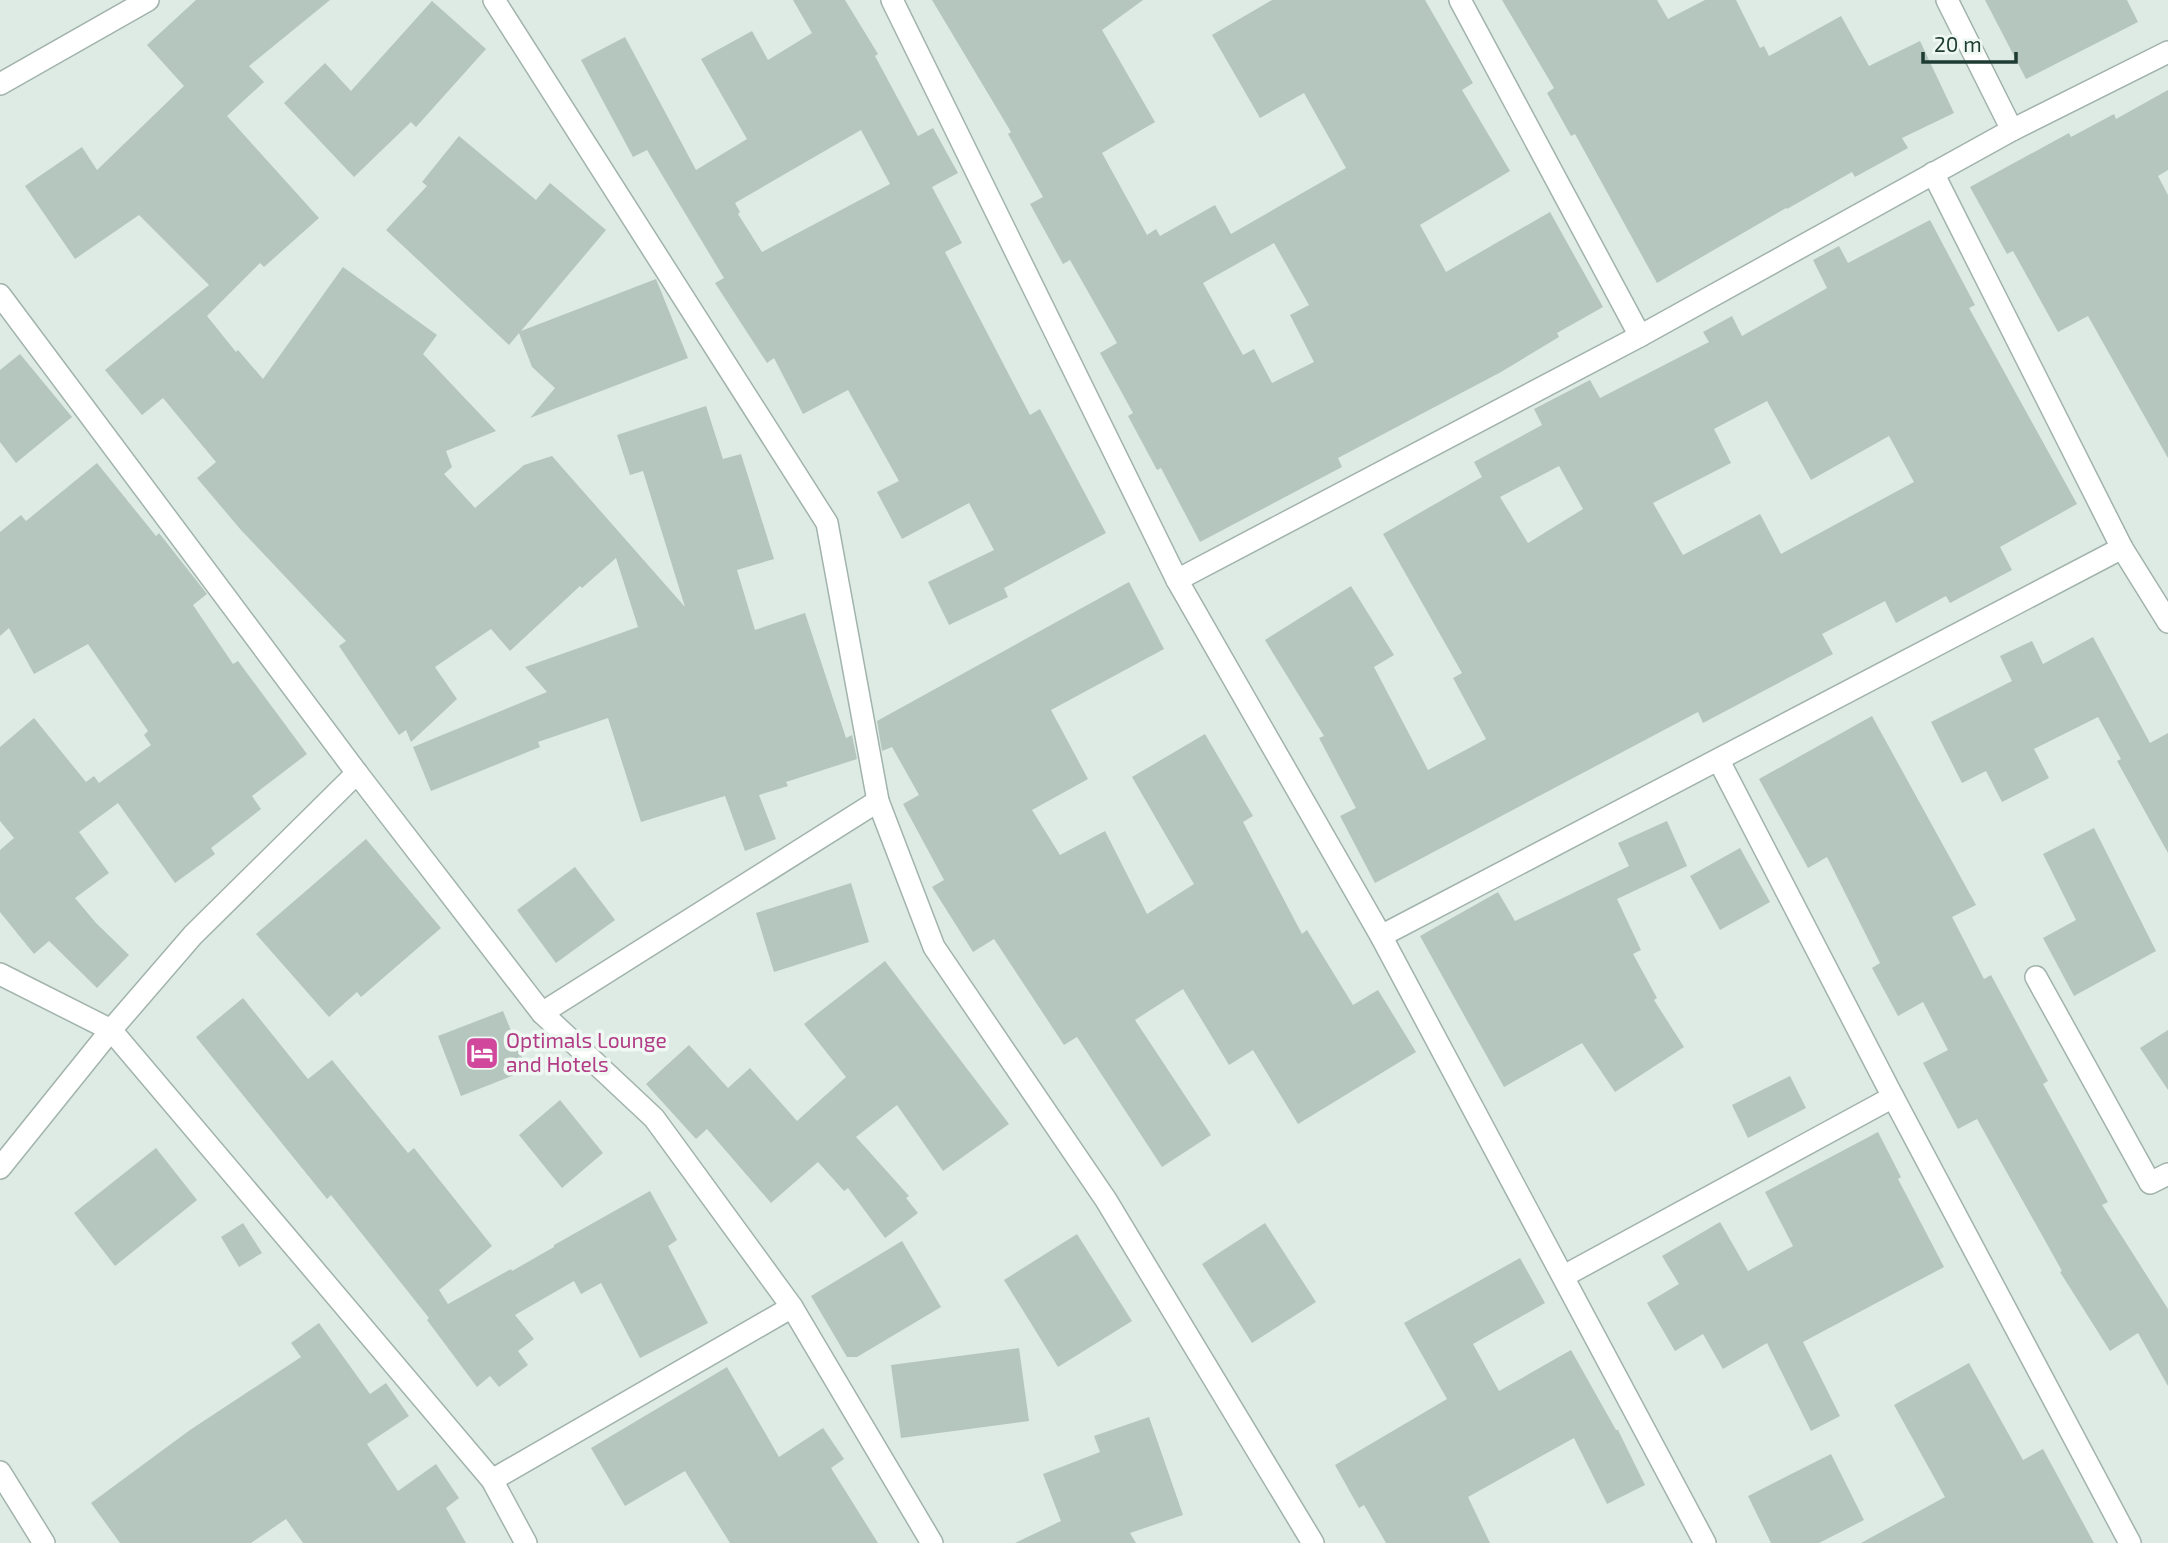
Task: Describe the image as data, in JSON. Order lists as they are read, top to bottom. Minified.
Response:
{"places":{"hotel":["Optimals Lounge and Hotels"]},"scale_bar":"20 m"}
